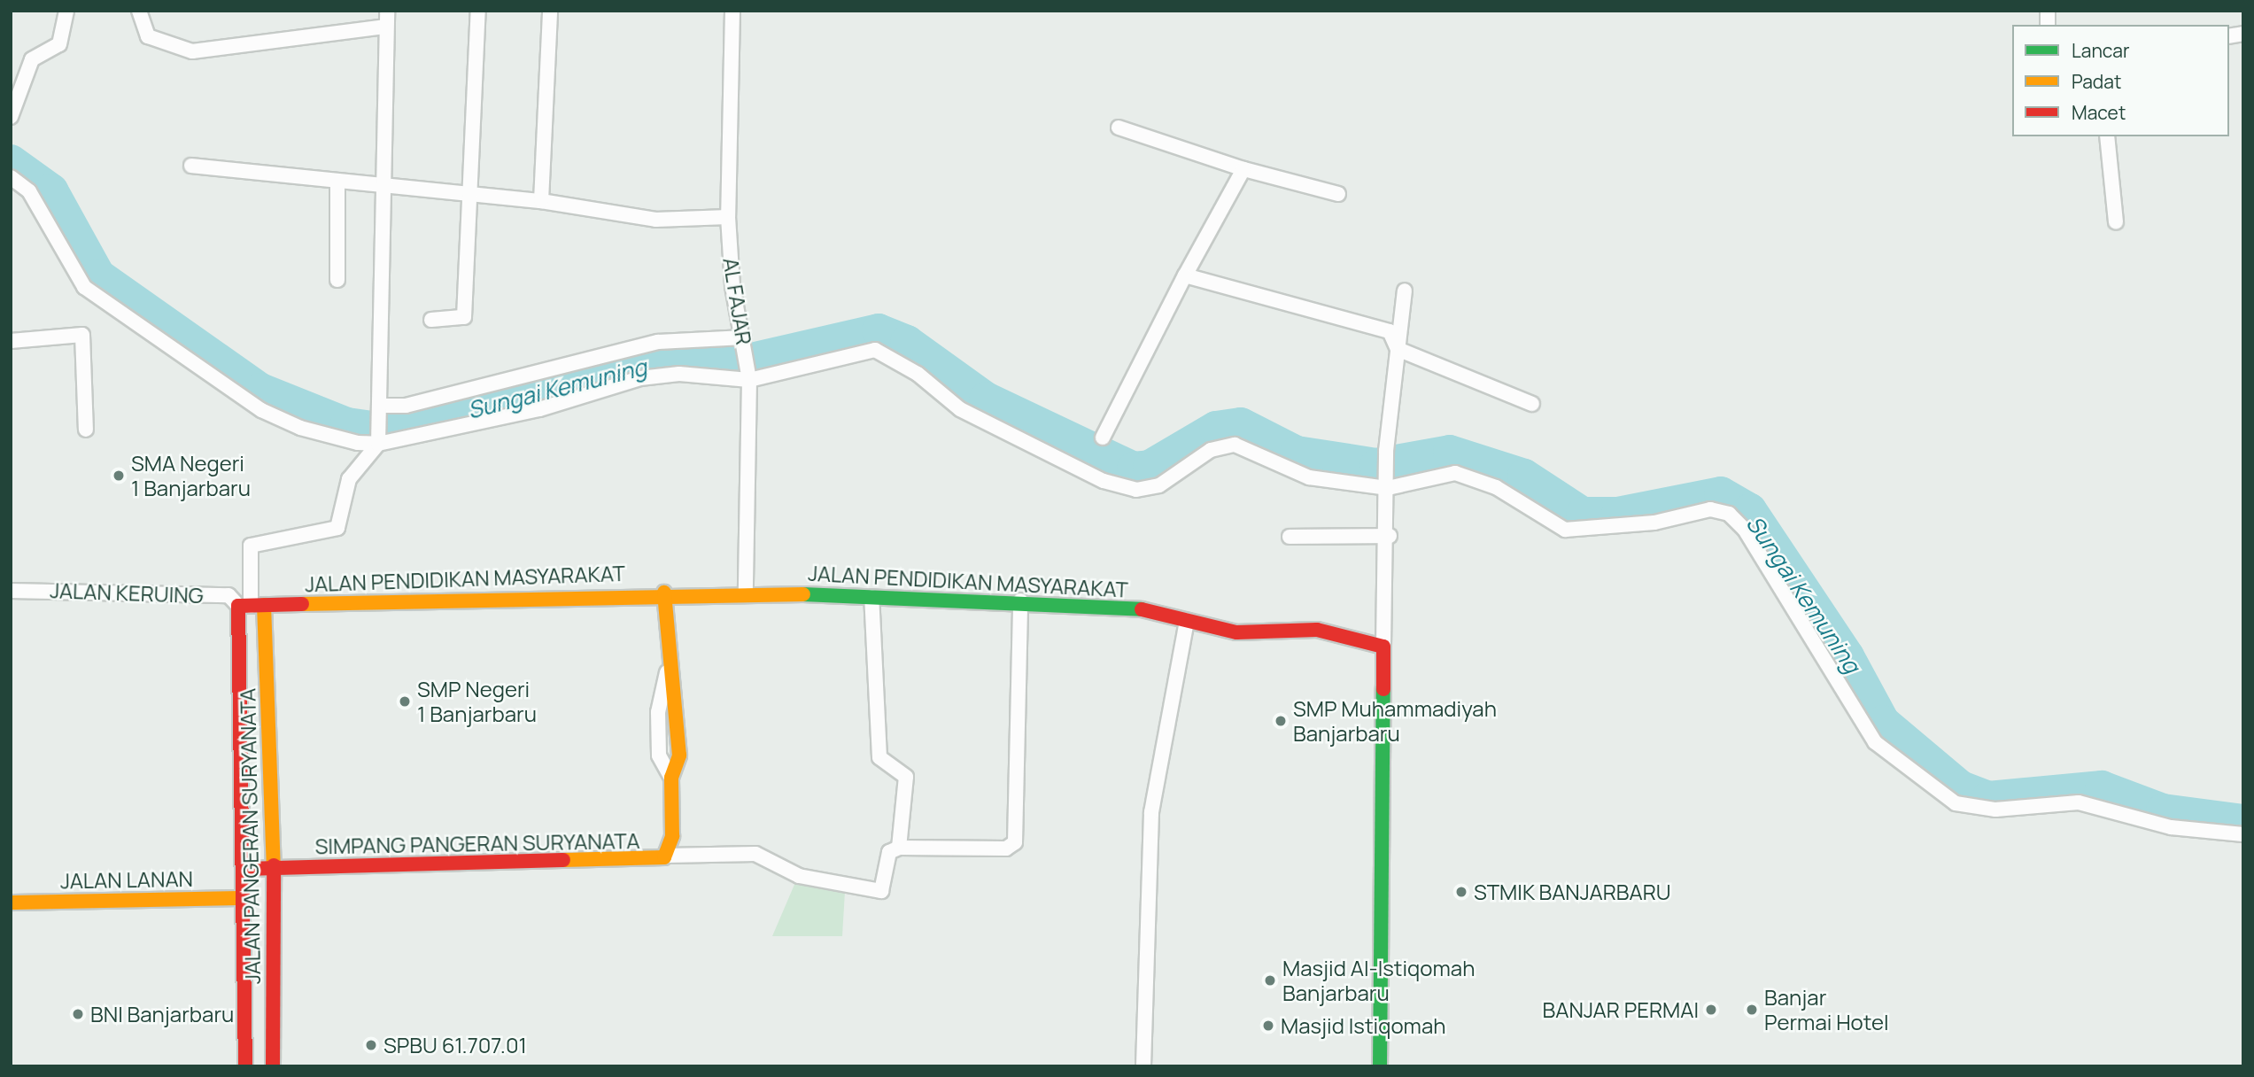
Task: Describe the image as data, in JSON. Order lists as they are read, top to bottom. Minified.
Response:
{"streets":{"street":["AL FAJAR","JALAN PENDIDIKAN MASYARAKAT","JALAN KERUING","JALAN PANGERAN SURYANATA","SIMPANG PANGERAN SURYANATA","JALAN LANAN"]},"crossings":[["AL FAJAR","JALAN PENDIDIKAN MASYARAKAT"],["JALAN PENDIDIKAN MASYARAKAT","JALAN KERUING"],["JALAN PENDIDIKAN MASYARAKAT","JALAN PANGERAN SURYANATA"],["JALAN PENDIDIKAN MASYARAKAT","SIMPANG PANGERAN SURYANATA"],["JALAN KERUING","JALAN PANGERAN SURYANATA"],["JALAN PANGERAN SURYANATA","SIMPANG PANGERAN SURYANATA"],["JALAN PANGERAN SURYANATA","JALAN LANAN"]],"water":["Sungai Kemuning"],"places":["SMA Negeri 1 Banjarbaru","SMP Negeri 1 Banjarbaru","SMP Muhammadiyah Banjarbaru","STMIK BANJARBARU","Masjid Al-Istiqomah Banjarbaru","BANJAR PERMAI","Banjar Permai Hotel","BNI Banjarbaru","Masjid Istiqomah","SPBU 61.707.01"],"legend":["Lancar","Padat","Macet"]}
